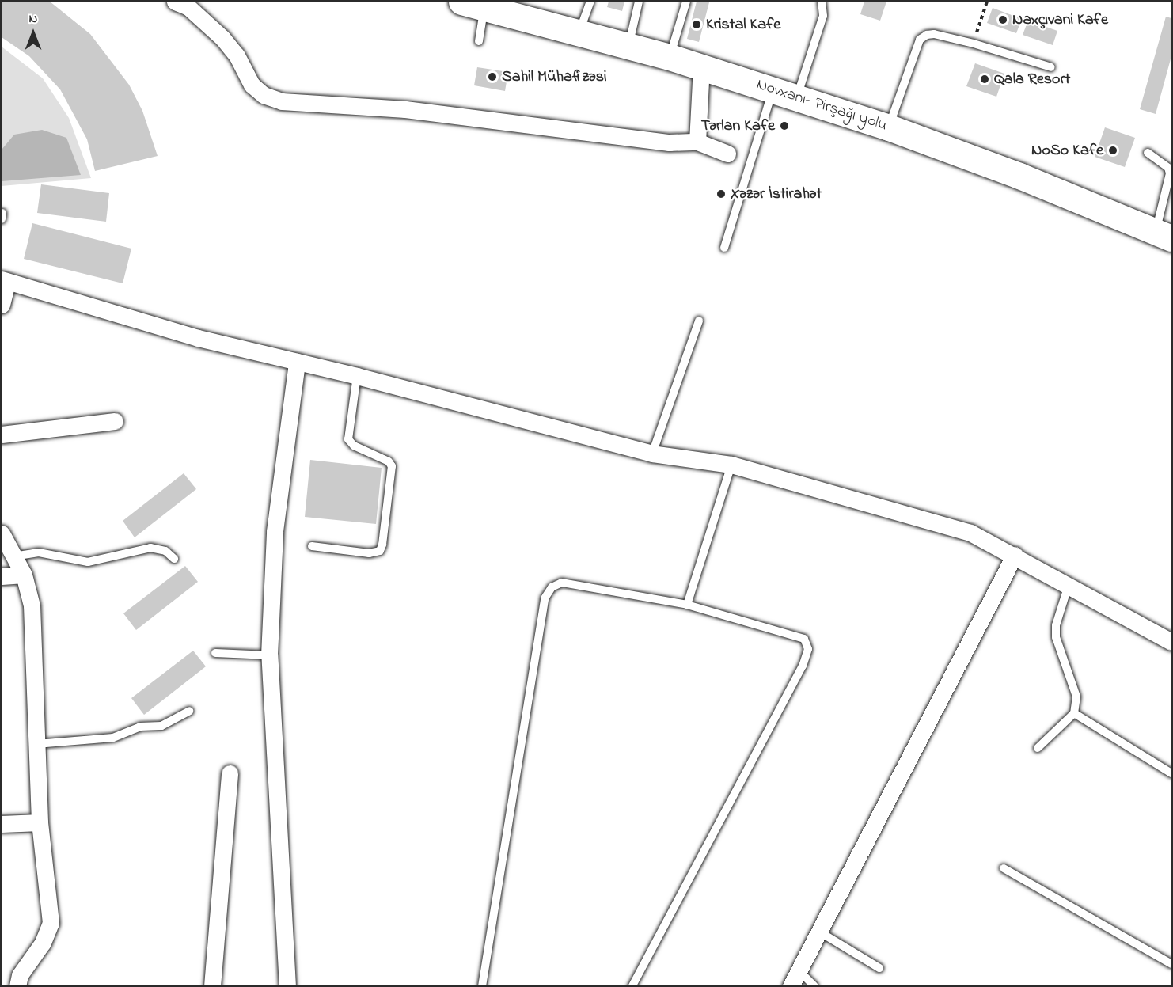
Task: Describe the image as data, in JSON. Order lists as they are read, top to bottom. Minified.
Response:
{"streets":{"main road":["Novxanı- Pirşağı yolu"]},"places":["Naxçıvani Kafe","Kristal Kafe","Sahil Mühafizəsi","Qala Resort","Tərlan Kafe","NoSo Kafe","Xəzər İstirahət"],"north":"top"}
